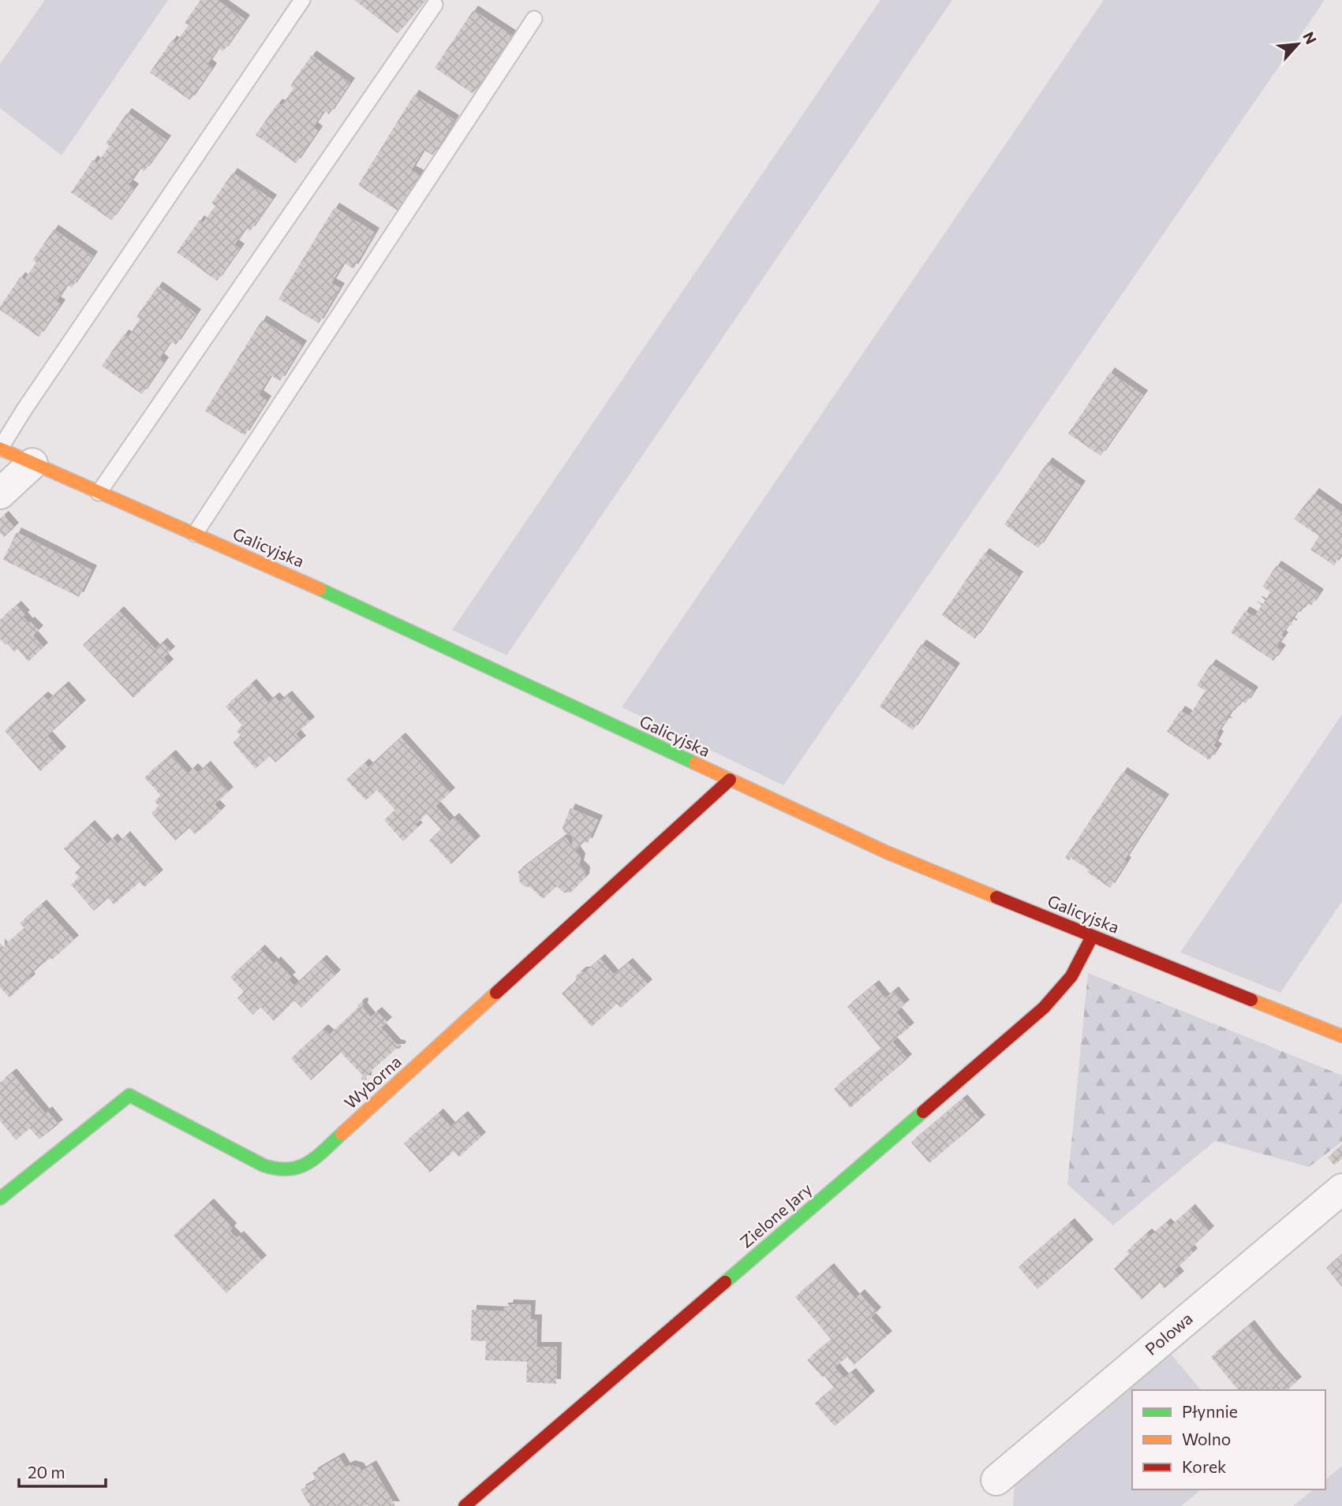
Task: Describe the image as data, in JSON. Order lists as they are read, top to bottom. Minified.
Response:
{"streets":{"street":["Galicyjska","Wyborna","Zielone Jary","Polowa"]},"crossings":[["Galicyjska","Wyborna"],["Galicyjska","Zielone Jary"]],"legend":["Płynnie","Wolno","Korek"],"scale_bar":"20 m","north":"top right"}
